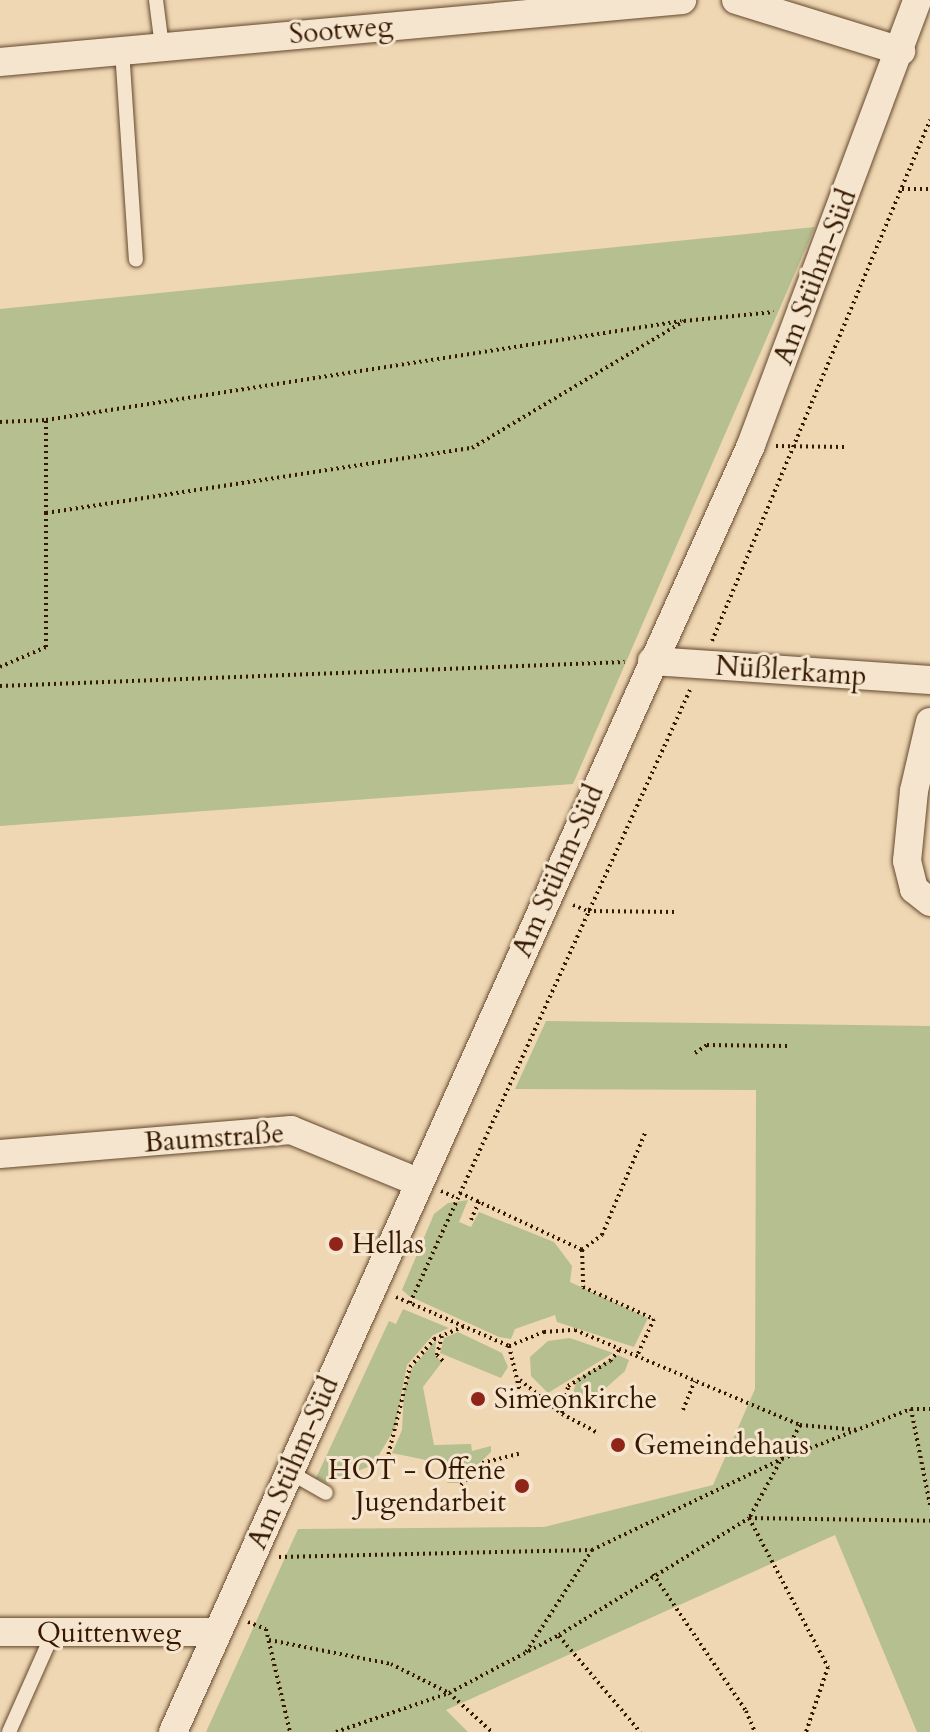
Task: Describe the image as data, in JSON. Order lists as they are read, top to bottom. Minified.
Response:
{"streets":{"street":["Sootweg","Am Stühm-Süd","Nüßlerkamp","Baumstraße","Quittenweg"]},"crossings":[["Am Stühm-Süd","Nüßlerkamp"],["Am Stühm-Süd","Baumstraße"],["Am Stühm-Süd","Quittenweg"]],"places":["Hellas","Simeonkirche","Gemeindehaus","HOT - Offene Jugendarbeit"]}
